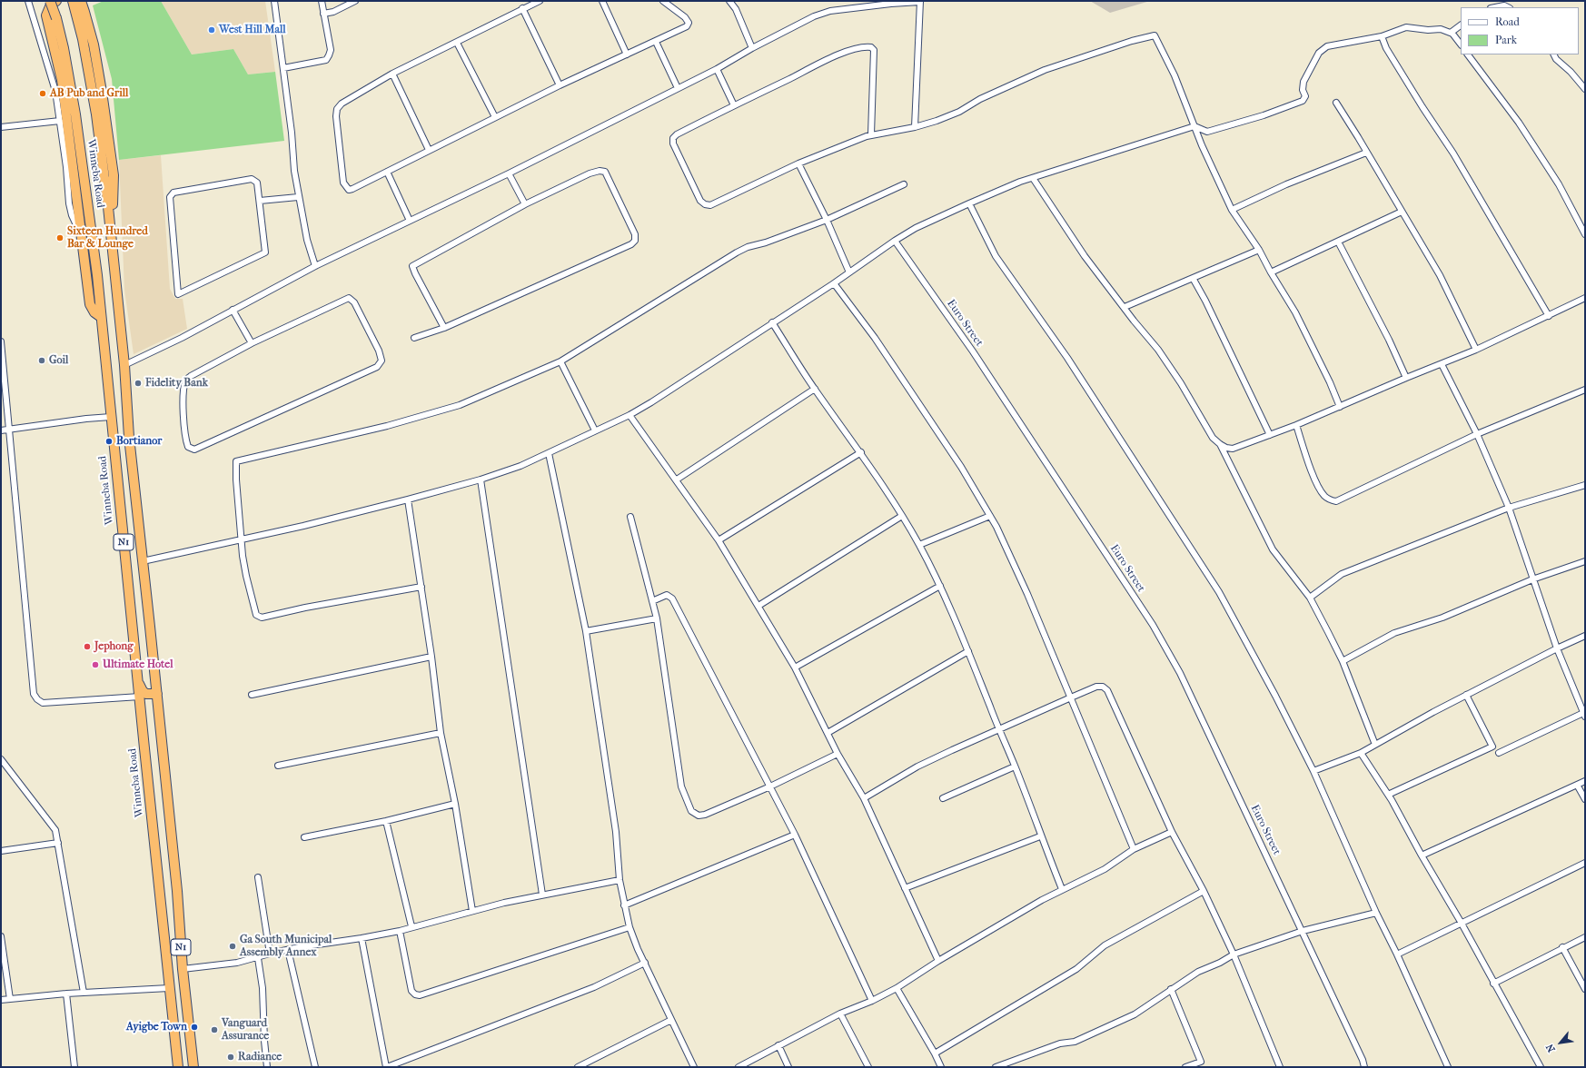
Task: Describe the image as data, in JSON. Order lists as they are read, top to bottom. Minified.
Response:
{"streets":{"highway":["Winneba Road","N1"],"street":["Euro Street"]},"places":["West Hill Mall","AB Pub and Grill","Sixteen Hundred Bar & Lounge","Goil","Fidelity Bank","Bortianor","Jephong","Ultimate Hotel","Ga South Municipal Assembly Annex","Ayigbe Town","Vanguard Assurance","Radiance"],"legend":["Road","Park"],"north":"bottom left"}
